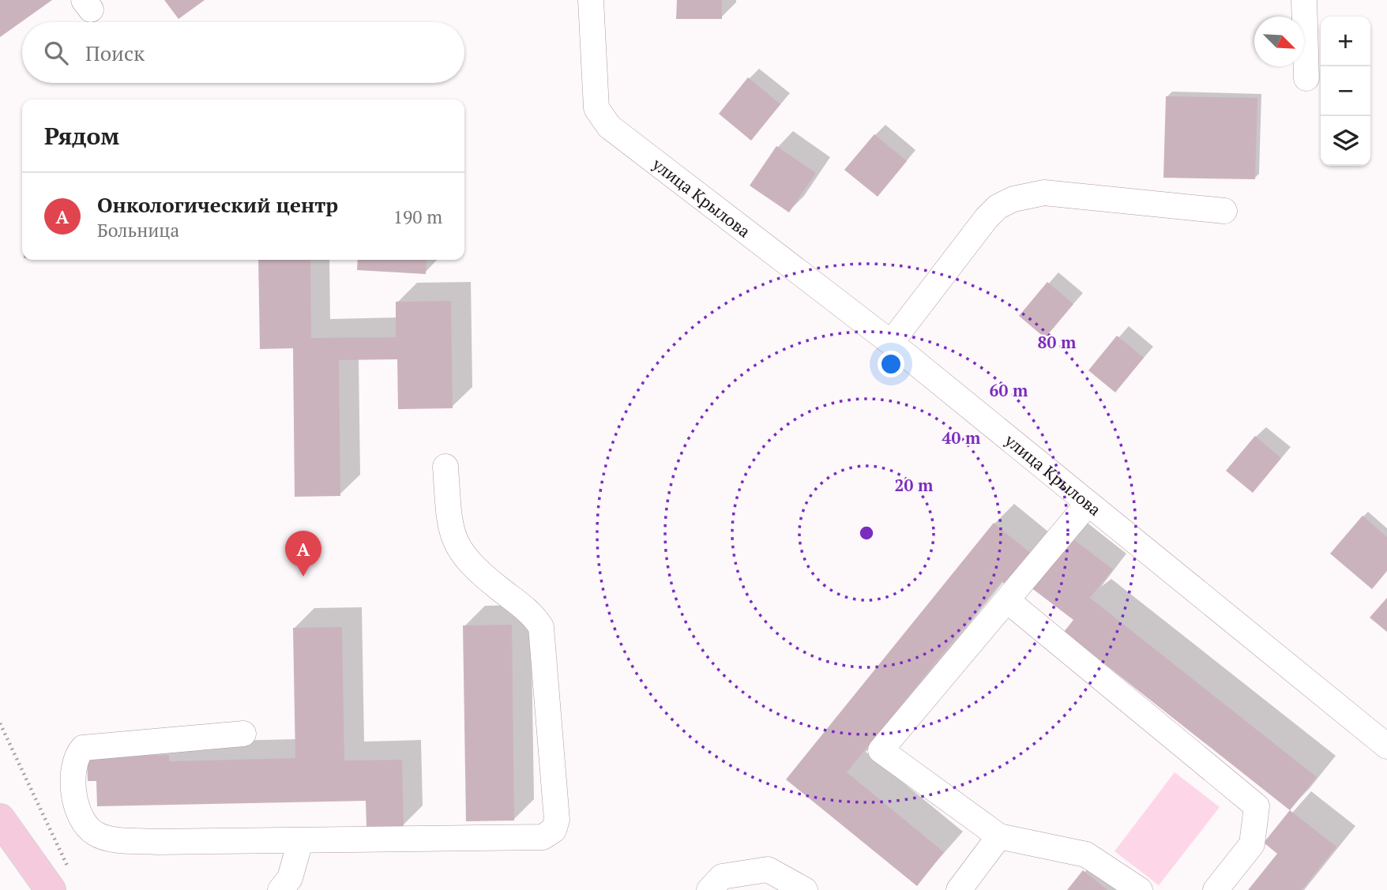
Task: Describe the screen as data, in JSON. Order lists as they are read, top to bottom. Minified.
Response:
{"streets":{"street":["улица Крылова"]},"north":"bottom right","page":{"map_buttons":["+","−"],"search":"Поиск","heading":"Рядом","list":[{"mark":"A","name":"Онкологический центр","note":"Больница","value":"190 m"}],"pins":"A"},"rings":["80 m","60 m","40 m","20 m"]}
